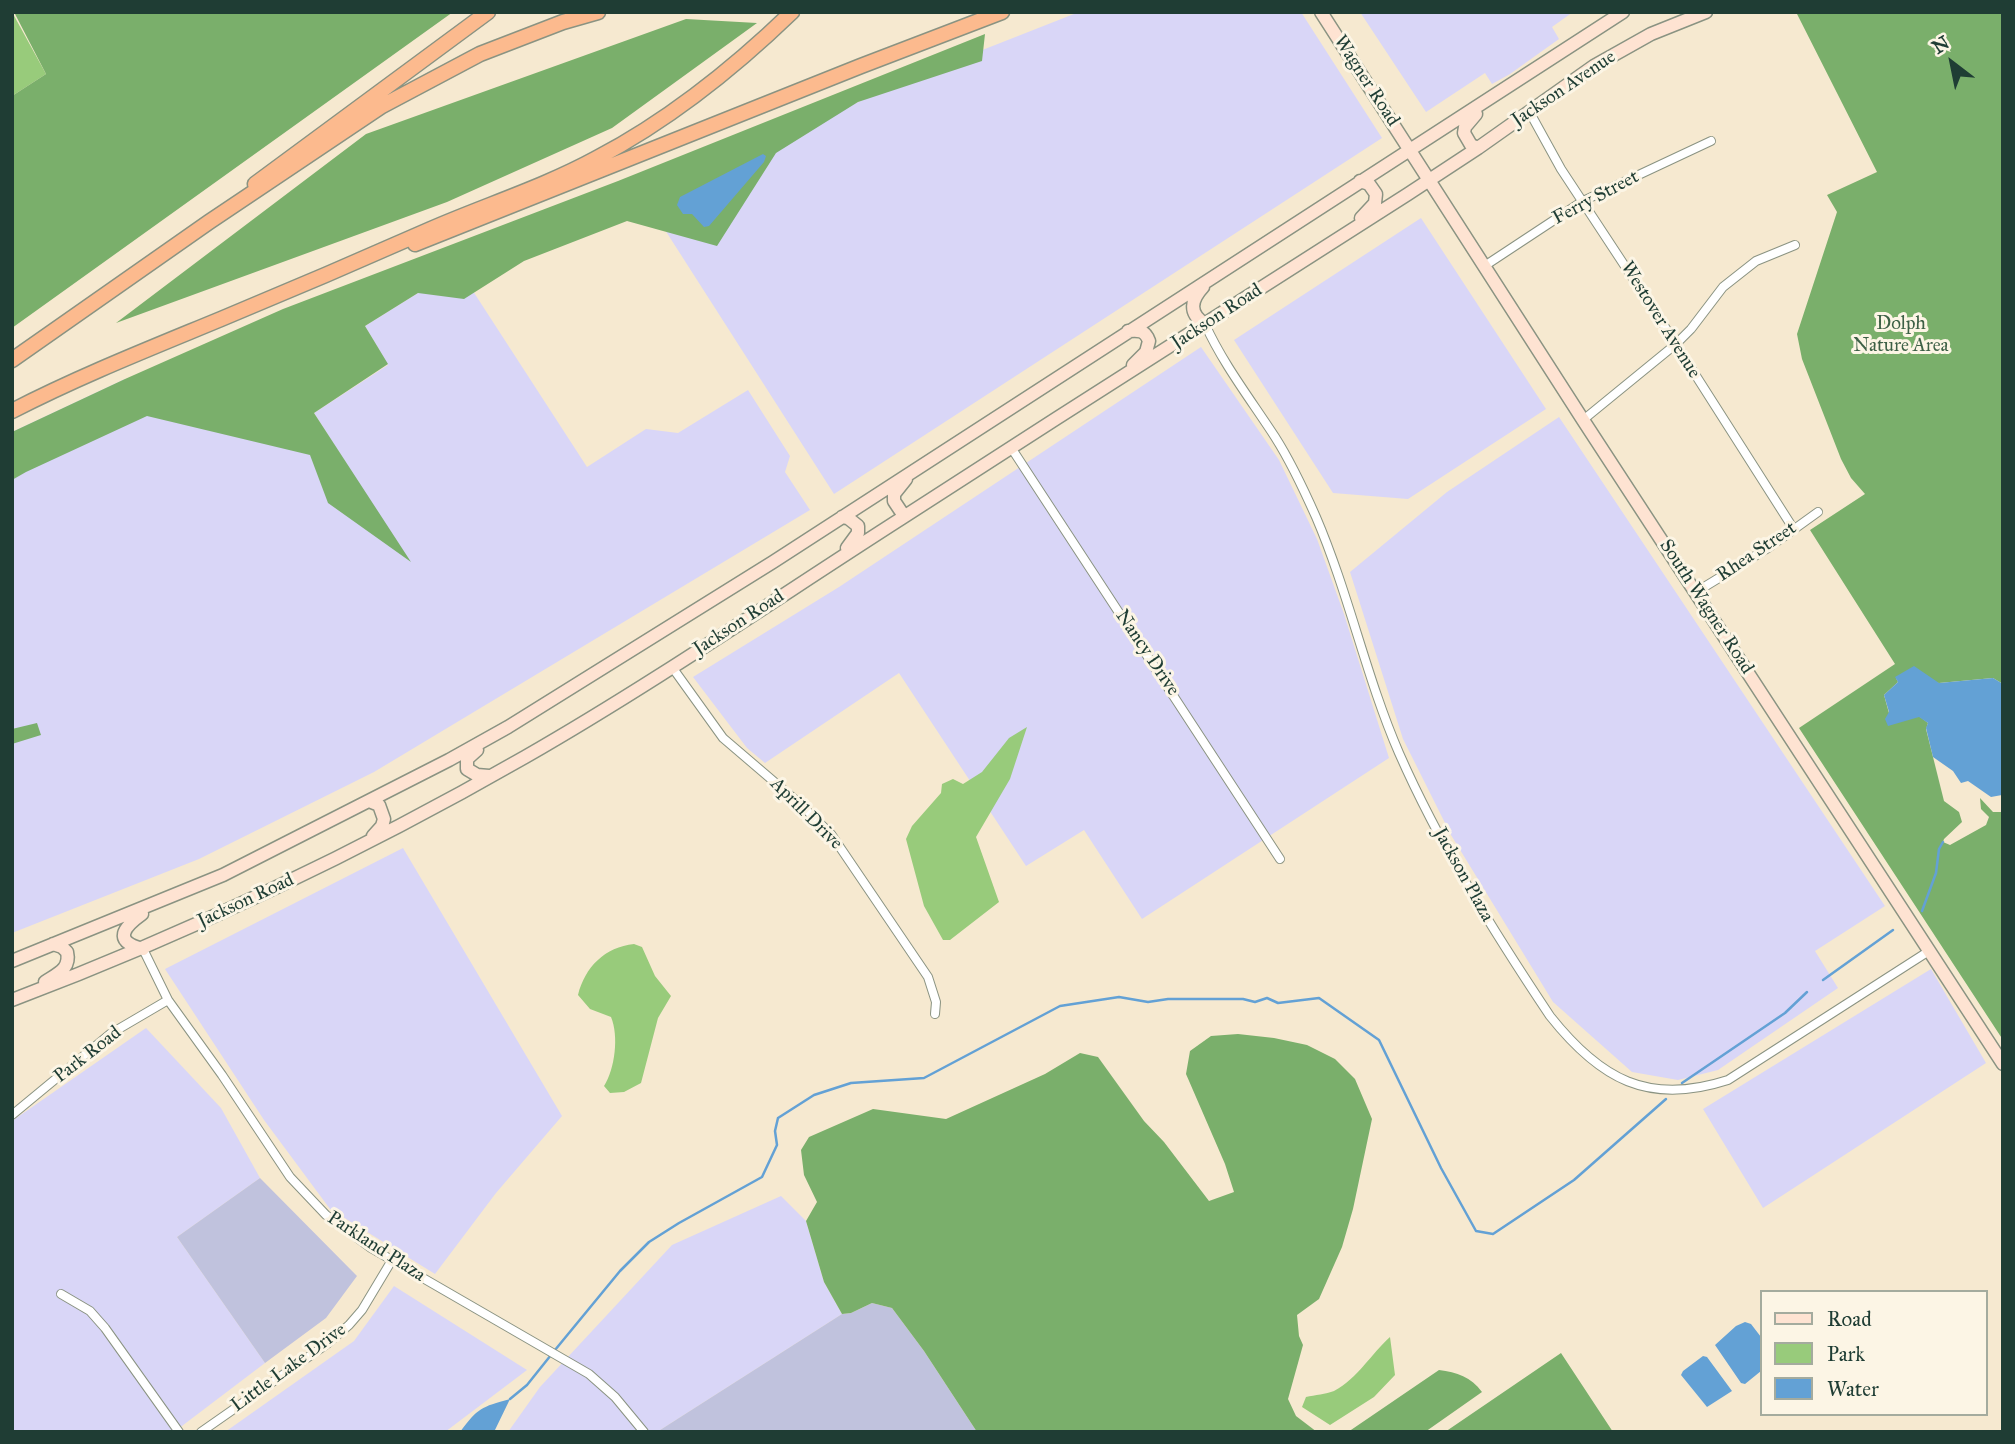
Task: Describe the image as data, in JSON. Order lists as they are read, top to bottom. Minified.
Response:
{"streets":{"main road":["Wagner Road","Jackson Avenue","Jackson Road","South Wagner Road"],"street":["Ferry Street","Westover Avenue","Rhea Street","Nancy Drive","Aprill Drive","Jackson Plaza","Park Road","Parkland Plaza","Little Lake Drive"]},"crossings":[["Wagner Road","Jackson Avenue"],["Wagner Road","Jackson Road"],["Wagner Road","South Wagner Road"],["Jackson Avenue","Jackson Road"],["Jackson Avenue","Westover Avenue"],["Jackson Avenue","South Wagner Road"],["Ferry Street","Westover Avenue"],["Ferry Street","South Wagner Road"],["Jackson Road","South Wagner Road"],["Jackson Road","Nancy Drive"],["Jackson Road","Aprill Drive"],["Jackson Road","Jackson Plaza"],["Jackson Road","Parkland Plaza"],["Westover Avenue","Rhea Street"],["Rhea Street","South Wagner Road"],["South Wagner Road","Jackson Plaza"],["Park Road","Parkland Plaza"],["Parkland Plaza","Little Lake Drive"]],"parks":["Dolph Nature Area"],"legend":["Road","Park","Water"],"north":"top left"}
